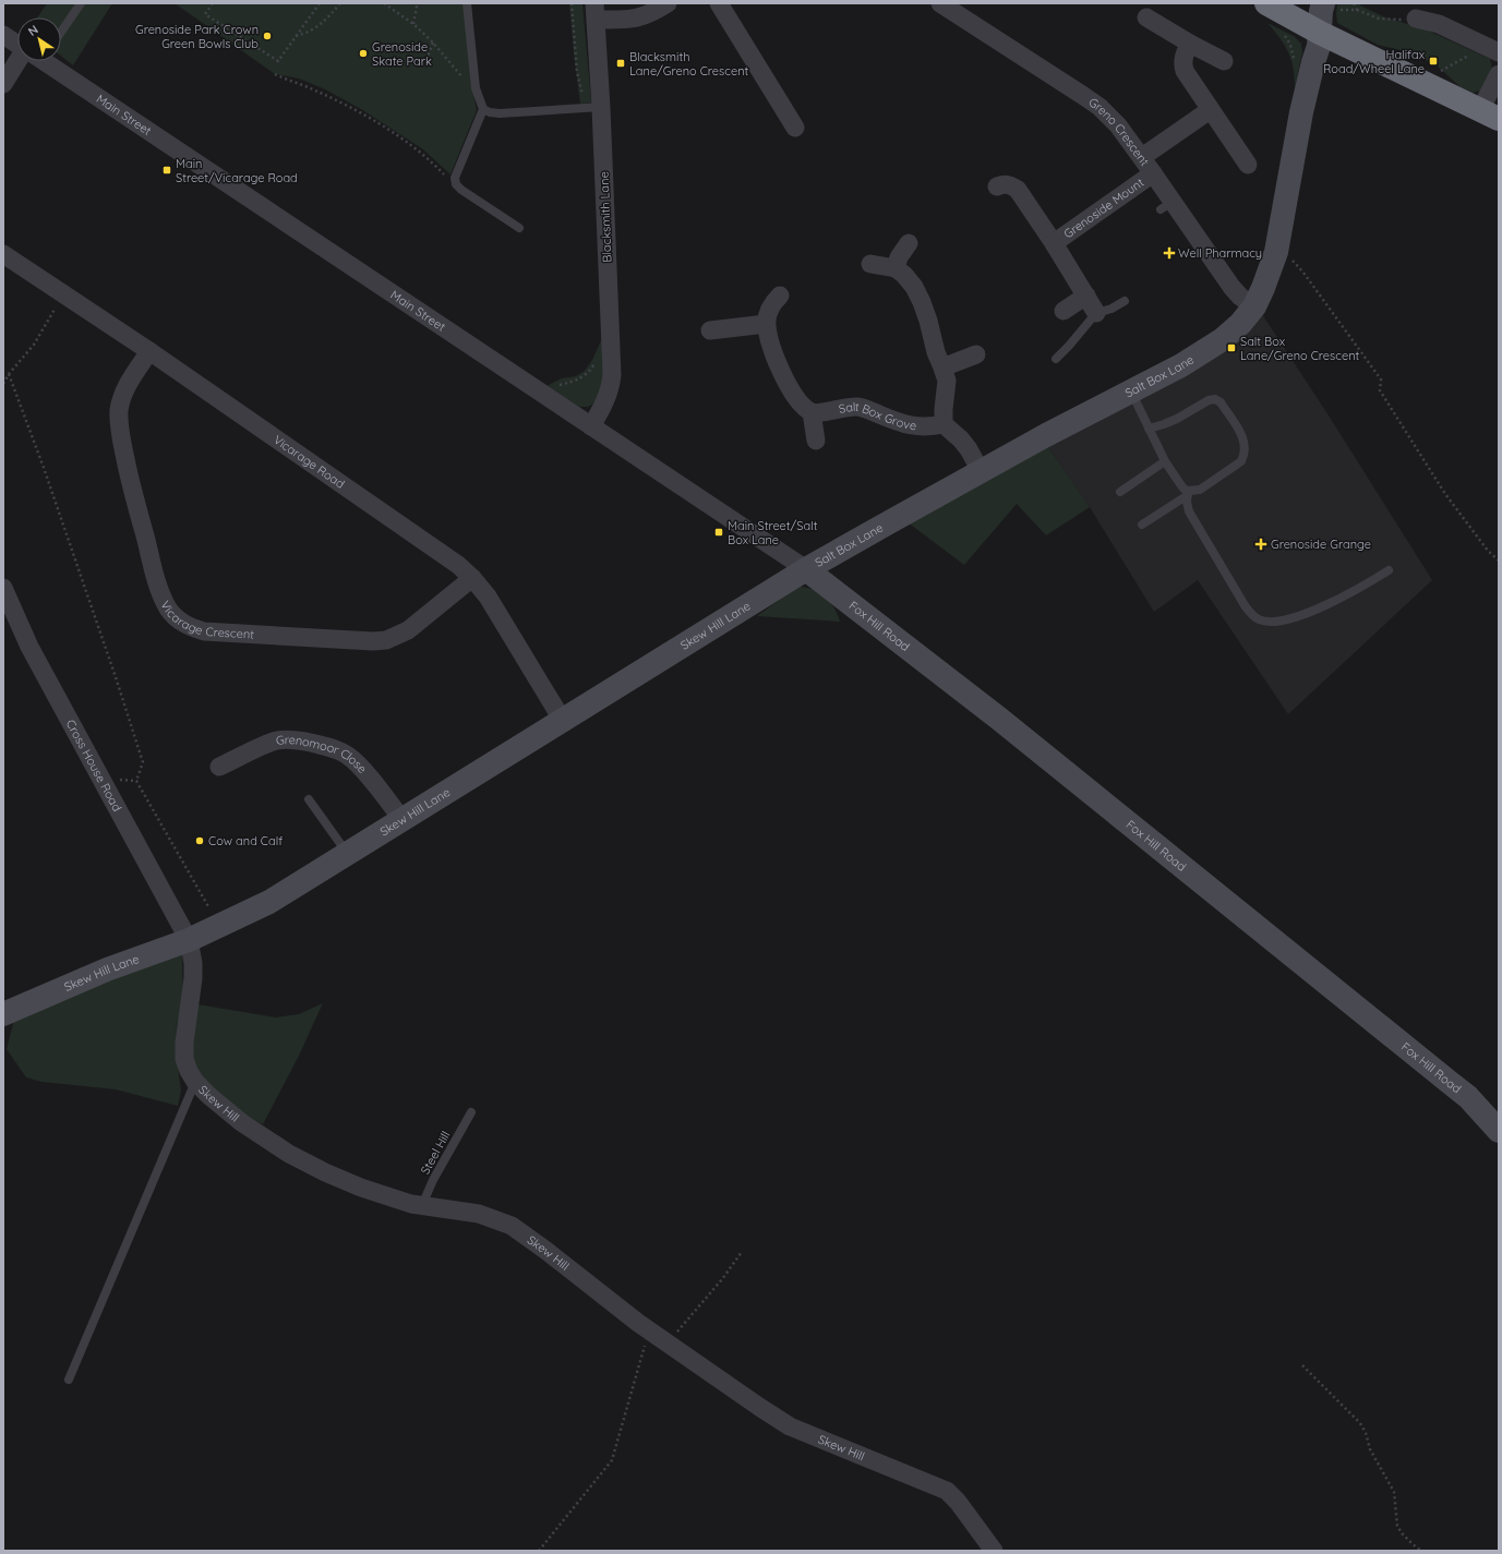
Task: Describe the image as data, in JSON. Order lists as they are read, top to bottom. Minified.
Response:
{"streets":{"street":["Main Street","Greno Crescent","Grenoside Mount","Blacksmith Lane","Salt Box Lane","Salt Box Grove","Vicarage Road","Vicarage Crescent","Skew Hill Lane","Fox Hill Road","Grenomoor Close","Cross House Road","Skew Hill"],"lane":["Steel Hill"]},"crossings":[["Main Street","Blacksmith Lane"],["Main Street","Salt Box Lane"],["Main Street","Skew Hill Lane"],["Main Street","Fox Hill Road"],["Greno Crescent","Grenoside Mount"],["Greno Crescent","Salt Box Lane"],["Salt Box Lane","Skew Hill Lane"],["Salt Box Lane","Fox Hill Road"],["Vicarage Road","Vicarage Crescent"],["Vicarage Road","Skew Hill Lane"],["Skew Hill Lane","Fox Hill Road"],["Skew Hill Lane","Grenomoor Close"],["Skew Hill Lane","Cross House Road"],["Skew Hill Lane","Skew Hill"],["Cross House Road","Skew Hill"],["Skew Hill","Steel Hill"]],"places":{"other":["Grenoside Park Crown Green Bowls Club","Grenoside Skate Park","Cow and Calf"],"transit":["Halifax Road/Wheel Lane","Blacksmith Lane/Greno Crescent","Main Street/Vicarage Road","Salt Box Lane/Greno Crescent","Main Street/Salt Box Lane"],"health":["Well Pharmacy","Grenoside Grange"]},"north":"top left"}
